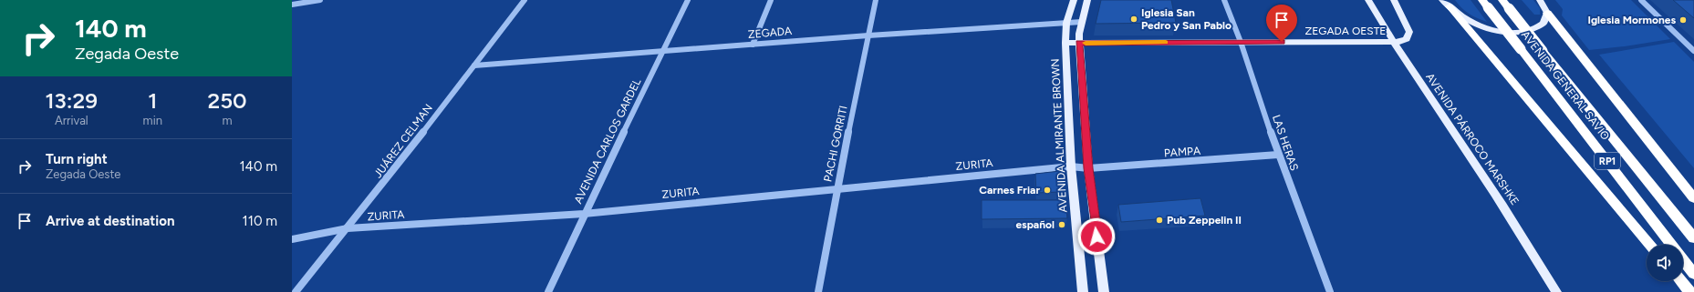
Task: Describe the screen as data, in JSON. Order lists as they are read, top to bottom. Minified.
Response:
{"streets":{"highway":["AVENIDA GENERAL SAVIO","RP1"],"main road":["ZEGADA OESTE","AVENIDA ALMIRANTE BROWN","AVENIDA PÁRROCO MARSHKE"],"street":["ZEGADA","JUÁREZ CELMAN","AVENIDA CARLOS GARDEL","LAS HERAS","PACHI GORRITI","PAMPA","ZURITA"]},"crossings":[["ZEGADA OESTE","AVENIDA ALMIRANTE BROWN"],["ZEGADA OESTE","AVENIDA PÁRROCO MARSHKE"],["ZEGADA OESTE","LAS HERAS"],["ZEGADA","AVENIDA ALMIRANTE BROWN"],["ZEGADA","JUÁREZ CELMAN"],["ZEGADA","AVENIDA CARLOS GARDEL"],["ZEGADA","PACHI GORRITI"],["AVENIDA ALMIRANTE BROWN","PAMPA"],["AVENIDA ALMIRANTE BROWN","ZURITA"],["JUÁREZ CELMAN","ZURITA"],["AVENIDA CARLOS GARDEL","ZURITA"],["LAS HERAS","PAMPA"],["PACHI GORRITI","ZURITA"],["PAMPA","ZURITA"]],"places":["Iglesia San Pedro y San Pablo","Iglesia Mormones","Carnes Friar","Pub Zeppelin II","español"],"page":{"turn":["140 m","Zegada Oeste"],"eta":["13:29","Arrival","1","min","250","m"],"list":[{"name":"Turn right","note":"Zegada Oeste","value":"140 m"},{"name":"Arrive at destination","value":"110 m"}]}}
